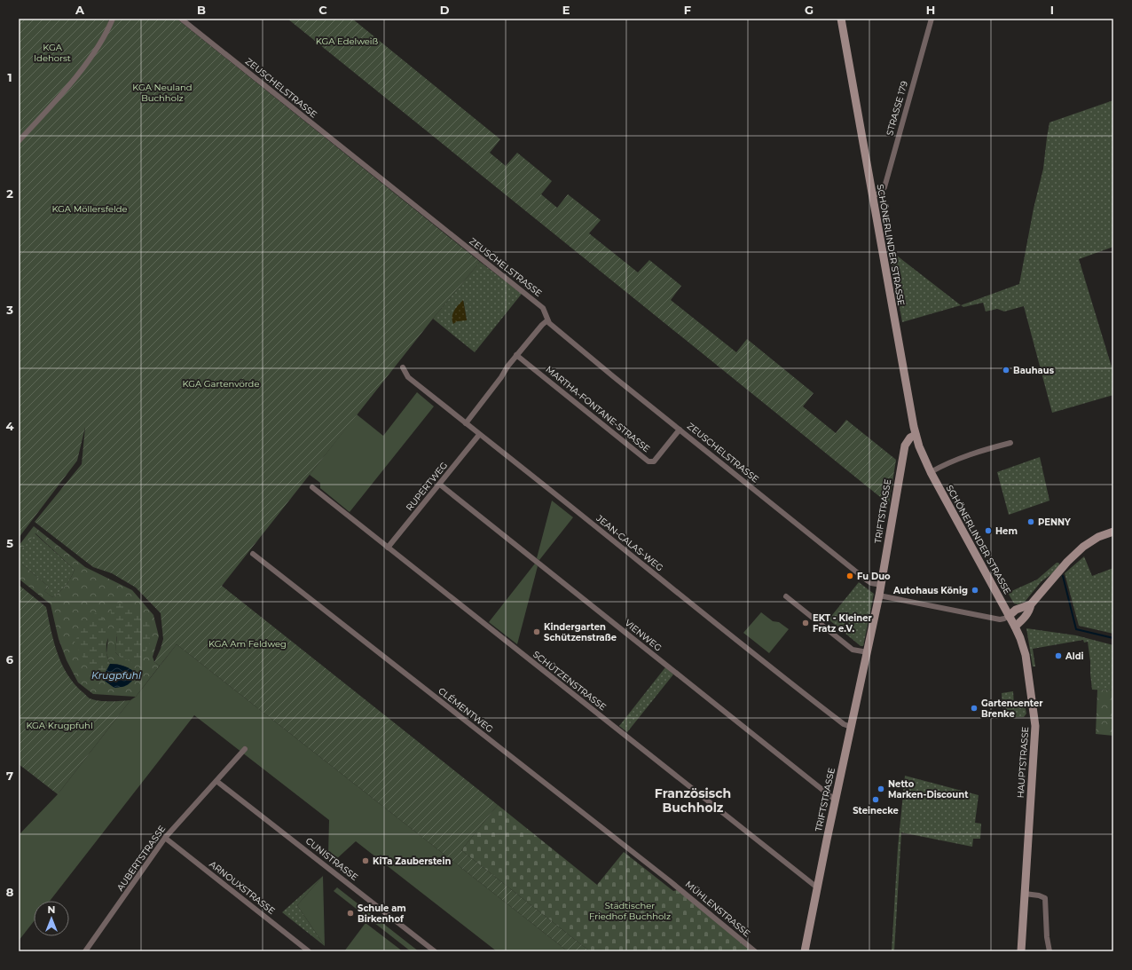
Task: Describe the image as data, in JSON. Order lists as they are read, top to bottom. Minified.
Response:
{"streets":{"main road":["SCHÖNERLINDER STRASSE","TRIFTSTRASSE","HAUPTSTRASSE"],"street":["ZEUSCHELSTRASSE","STRASSE 179","MARTHA-FONTANE-STRASSE","RUPERTWEG","JEAN-CALAS-WEG","VIENWEG","SCHÜTZENSTRASSE","CLÉMENTWEG","AUBERTSTRASSE","CUNISTRASSE","ARNOUXSTRASSE","MÜHLENSTRASSE"]},"crossings":[["ZEUSCHELSTRASSE","MARTHA-FONTANE-STRASSE"],["ZEUSCHELSTRASSE","TRIFTSTRASSE"],["STRASSE 179","SCHÖNERLINDER STRASSE"],["SCHÖNERLINDER STRASSE","TRIFTSTRASSE"],["SCHÖNERLINDER STRASSE","HAUPTSTRASSE"],["RUPERTWEG","JEAN-CALAS-WEG"],["RUPERTWEG","VIENWEG"],["RUPERTWEG","SCHÜTZENSTRASSE"],["TRIFTSTRASSE","JEAN-CALAS-WEG"],["TRIFTSTRASSE","VIENWEG"],["TRIFTSTRASSE","SCHÜTZENSTRASSE"],["CLÉMENTWEG","MÜHLENSTRASSE"],["AUBERTSTRASSE","CUNISTRASSE"],["AUBERTSTRASSE","ARNOUXSTRASSE"]],"districts":["Französisch Buchholz"],"water":["Krugpfuhl"],"parks":["KGA Edelweiß","KGA Idehorst","KGA Neuland Buchholz","KGA Möllersfelde","KGA Gartenvörde","KGA Am Feldweg","KGA Krugpfuhl","Städtischer Friedhof Buchholz"],"places":["Bauhaus","PENNY","Hem","Fu Duo","Autohaus König","EKT - Kleiner Fratz e.V.","Kindergarten Schützenstraße","Aldi","Gartencenter Brenke","Netto Marken-Discount","Steinecke","KiTa Zauberstein","Schule am Birkenhof"],"north":"top","grid":{"columns":["A","B","C","D","E","F","G","H","I"],"rows":["1","2","3","4","5","6","7","8"]}}
